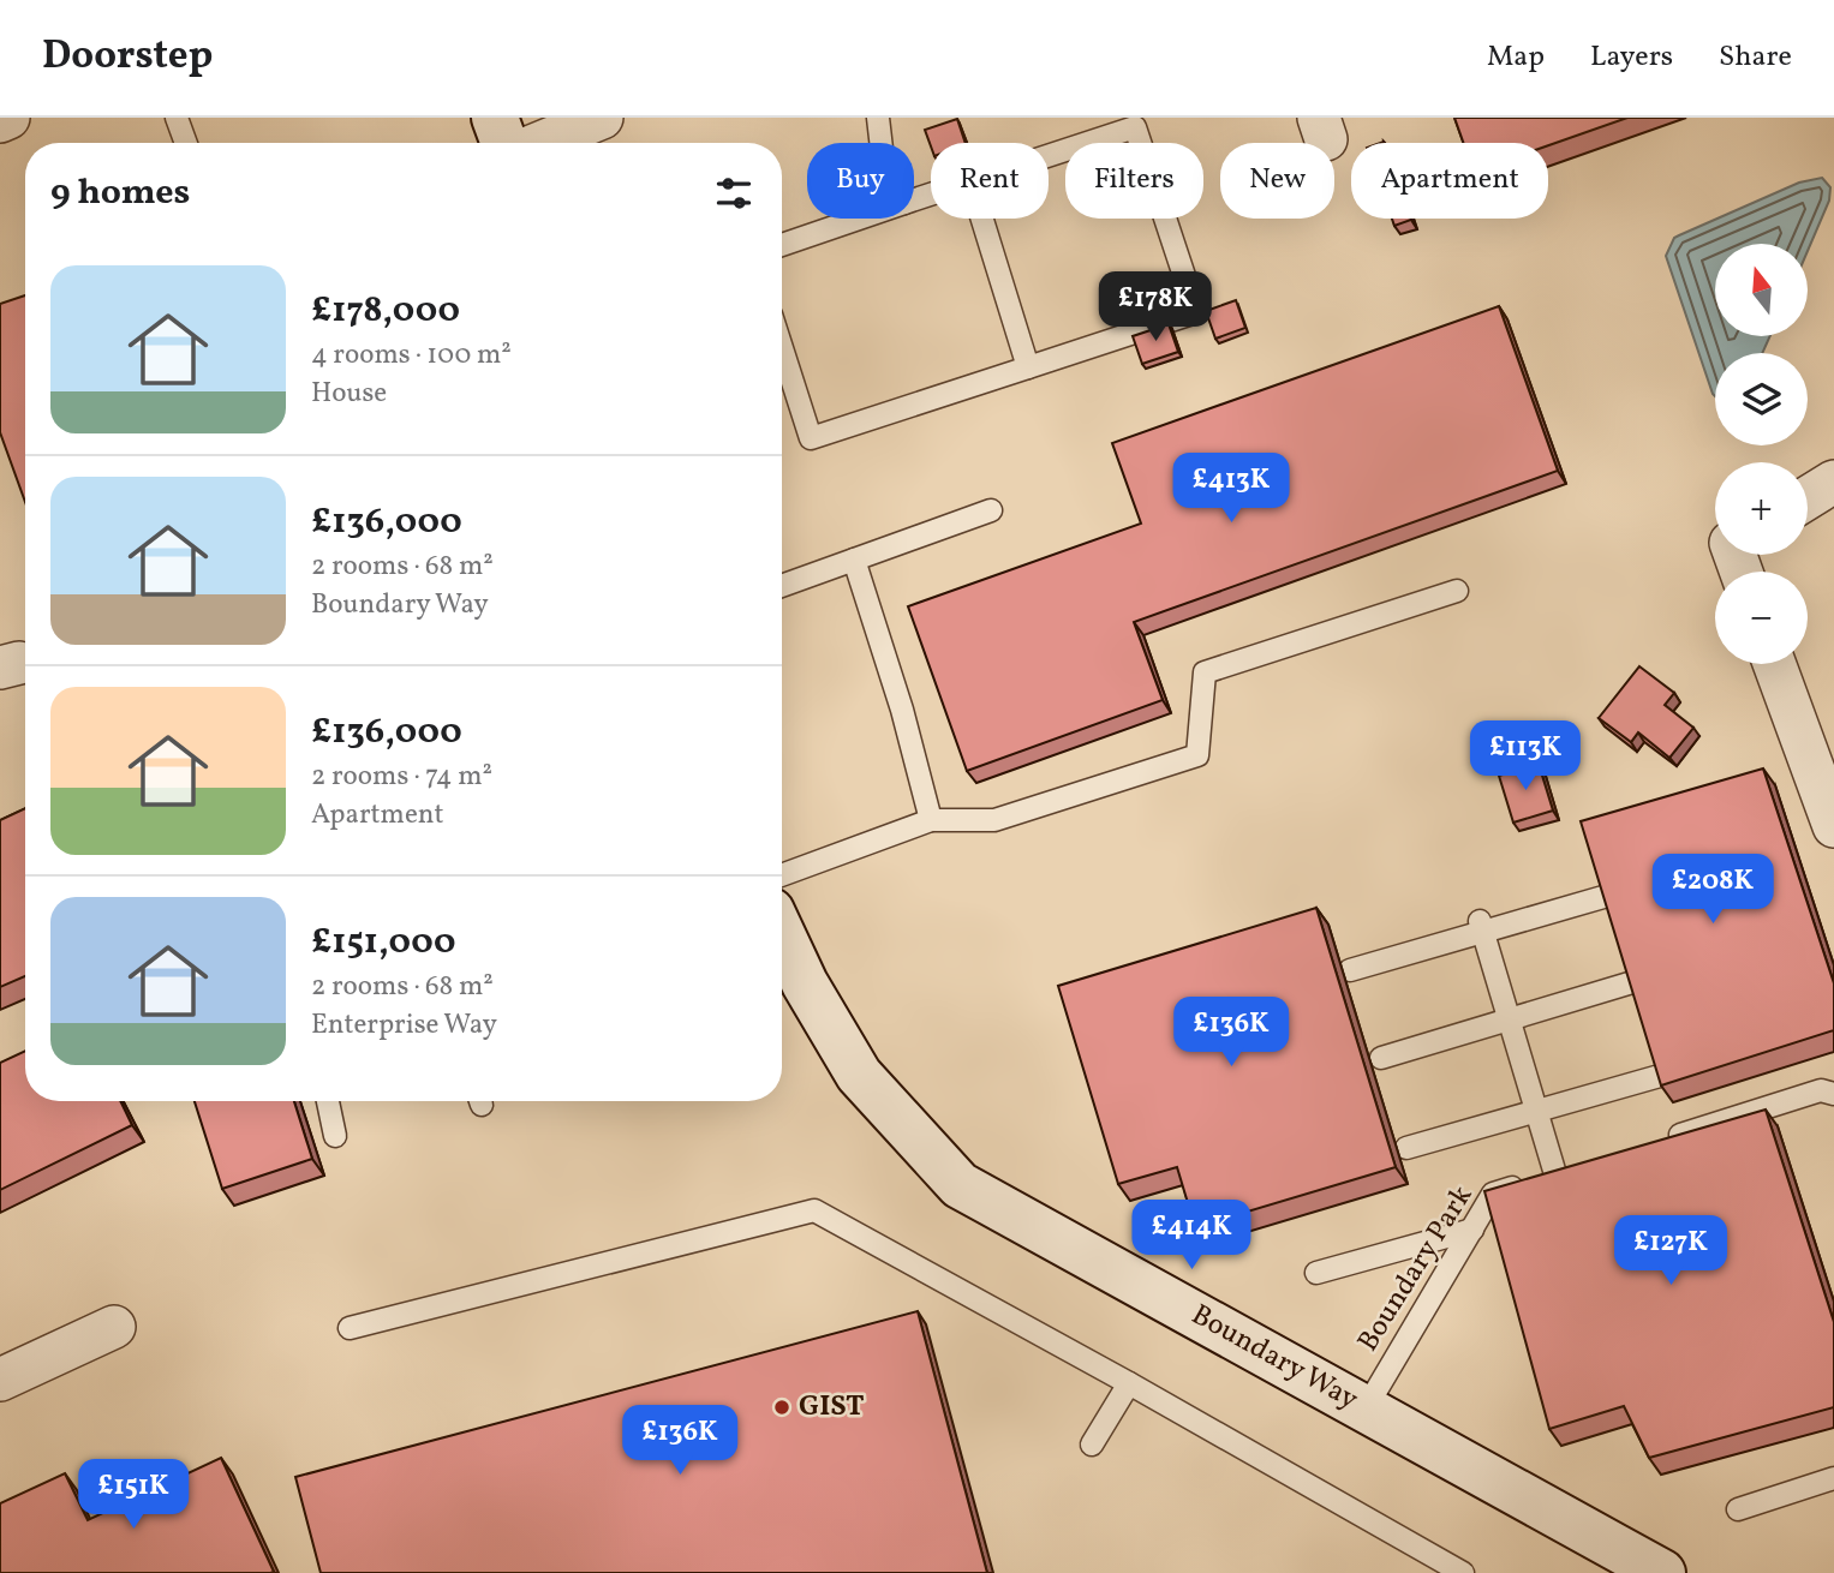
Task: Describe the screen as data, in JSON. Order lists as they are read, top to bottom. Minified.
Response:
{"streets":{"street":["Boundary Way"],"lane":["Boundary Park"]},"crossings":[["Boundary Park","Boundary Way"]],"places":["GIST"],"north":"top","page":{"header":"Doorstep","nav":["Map","Layers","Share"],"chip":["Buy","Rent","Filters","New","Apartment"],"heading":"9 homes","map_buttons":["+","−"],"list":[{"name":"£178,000","note":"4 rooms · 100 m² · House"},{"name":"£136,000","note":"2 rooms · 68 m² · Boundary Way"},{"name":"£136,000","note":"2 rooms · 74 m² · Apartment"},{"name":"£151,000","note":"2 rooms · 68 m² · Enterprise Way"}],"price":["£178K","£413K","£113K","£208K","£136K","£414K","£127K","£136K","£151K"]}}
